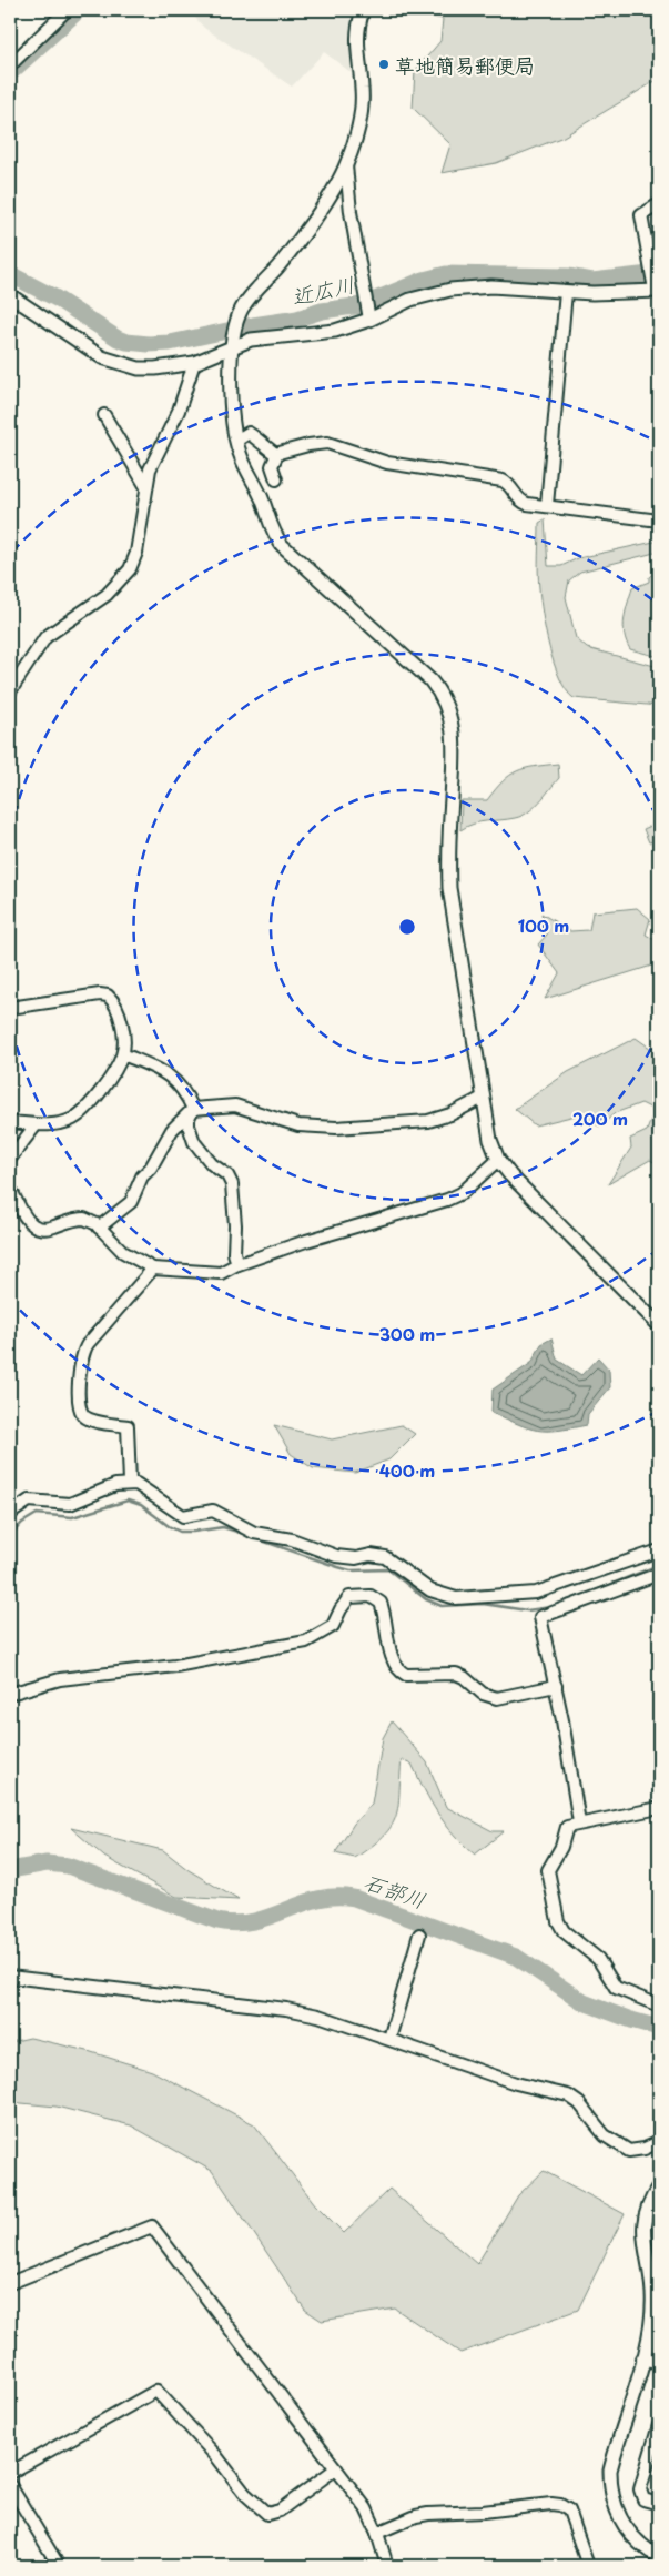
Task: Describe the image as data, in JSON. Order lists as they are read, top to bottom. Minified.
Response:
{"water":["近広川","石部川"],"places":["草地簡易郵便局"],"rings":["100 m","200 m","300 m","400 m"]}
